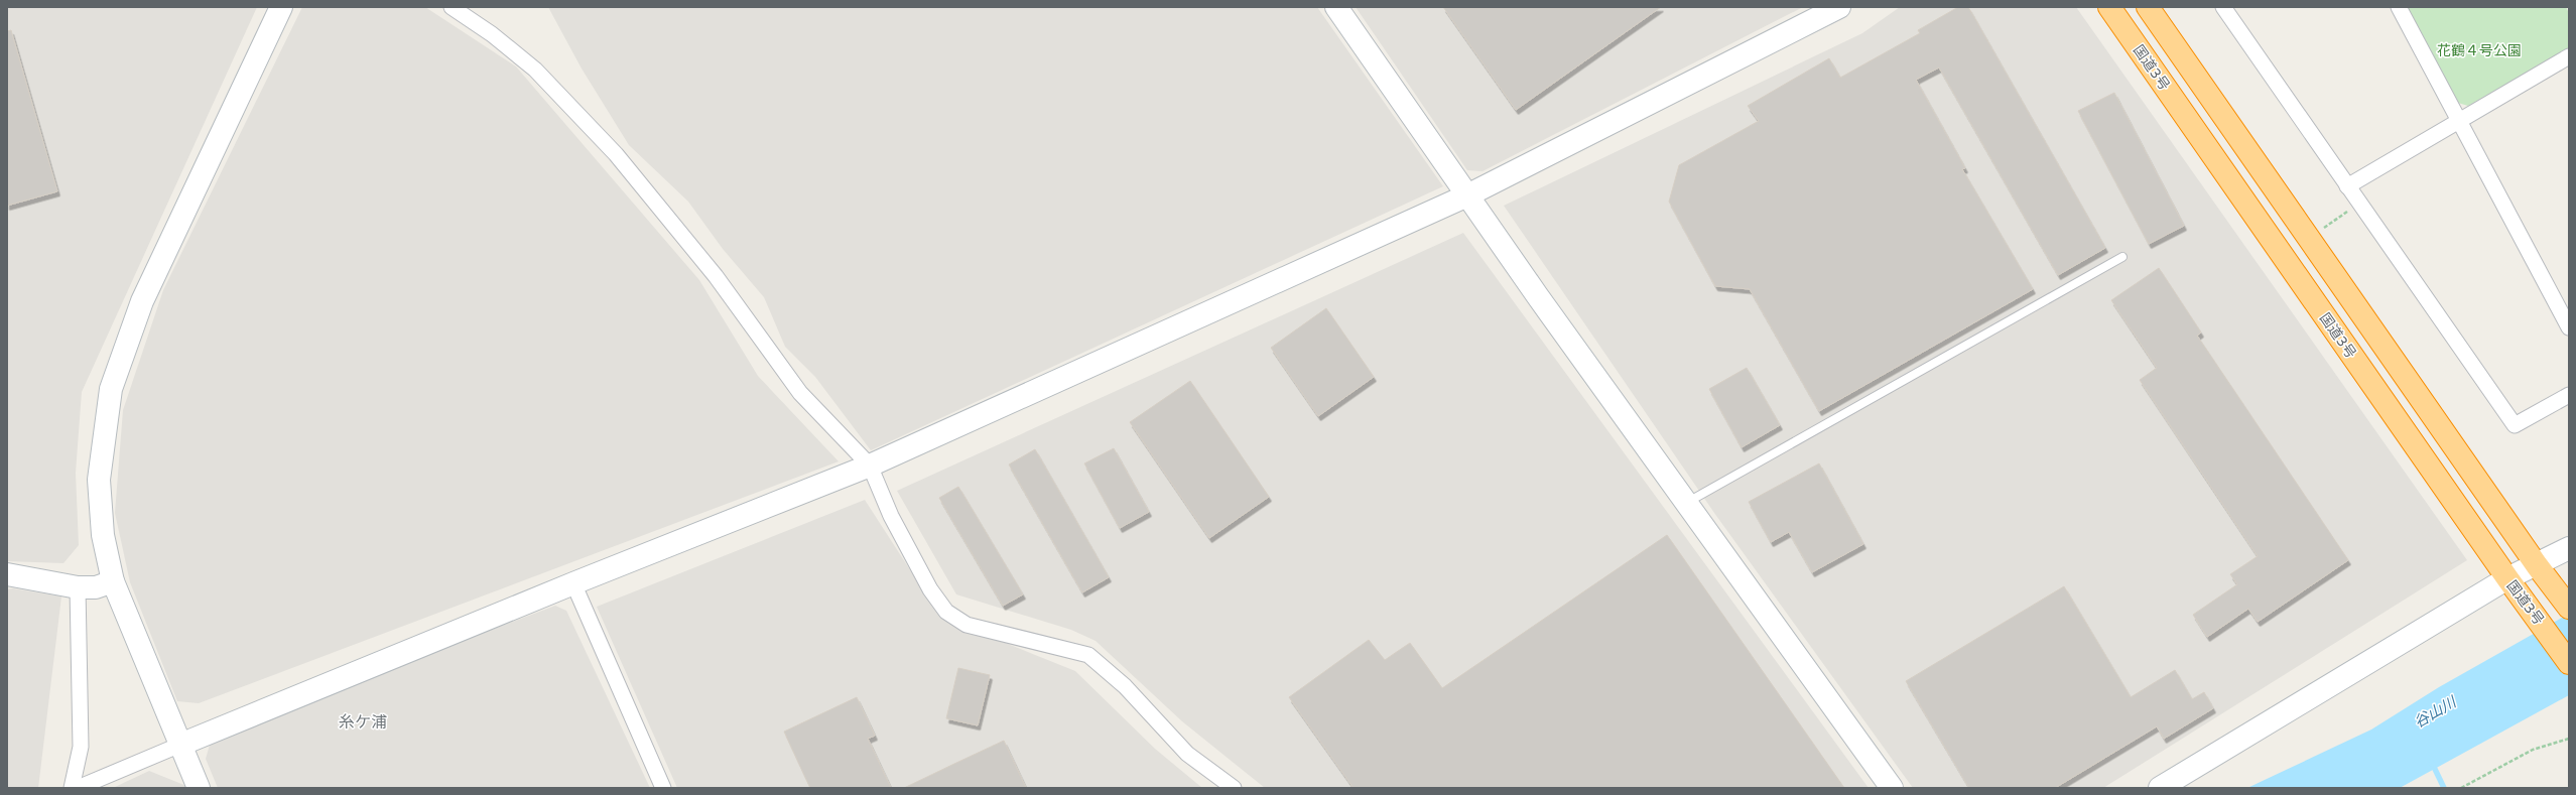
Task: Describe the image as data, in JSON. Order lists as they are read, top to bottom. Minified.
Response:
{"streets":{"highway":["国道3号"]},"districts":["糸ケ浦"],"water":["谷山川"],"parks":["花鶴４号公園"]}
